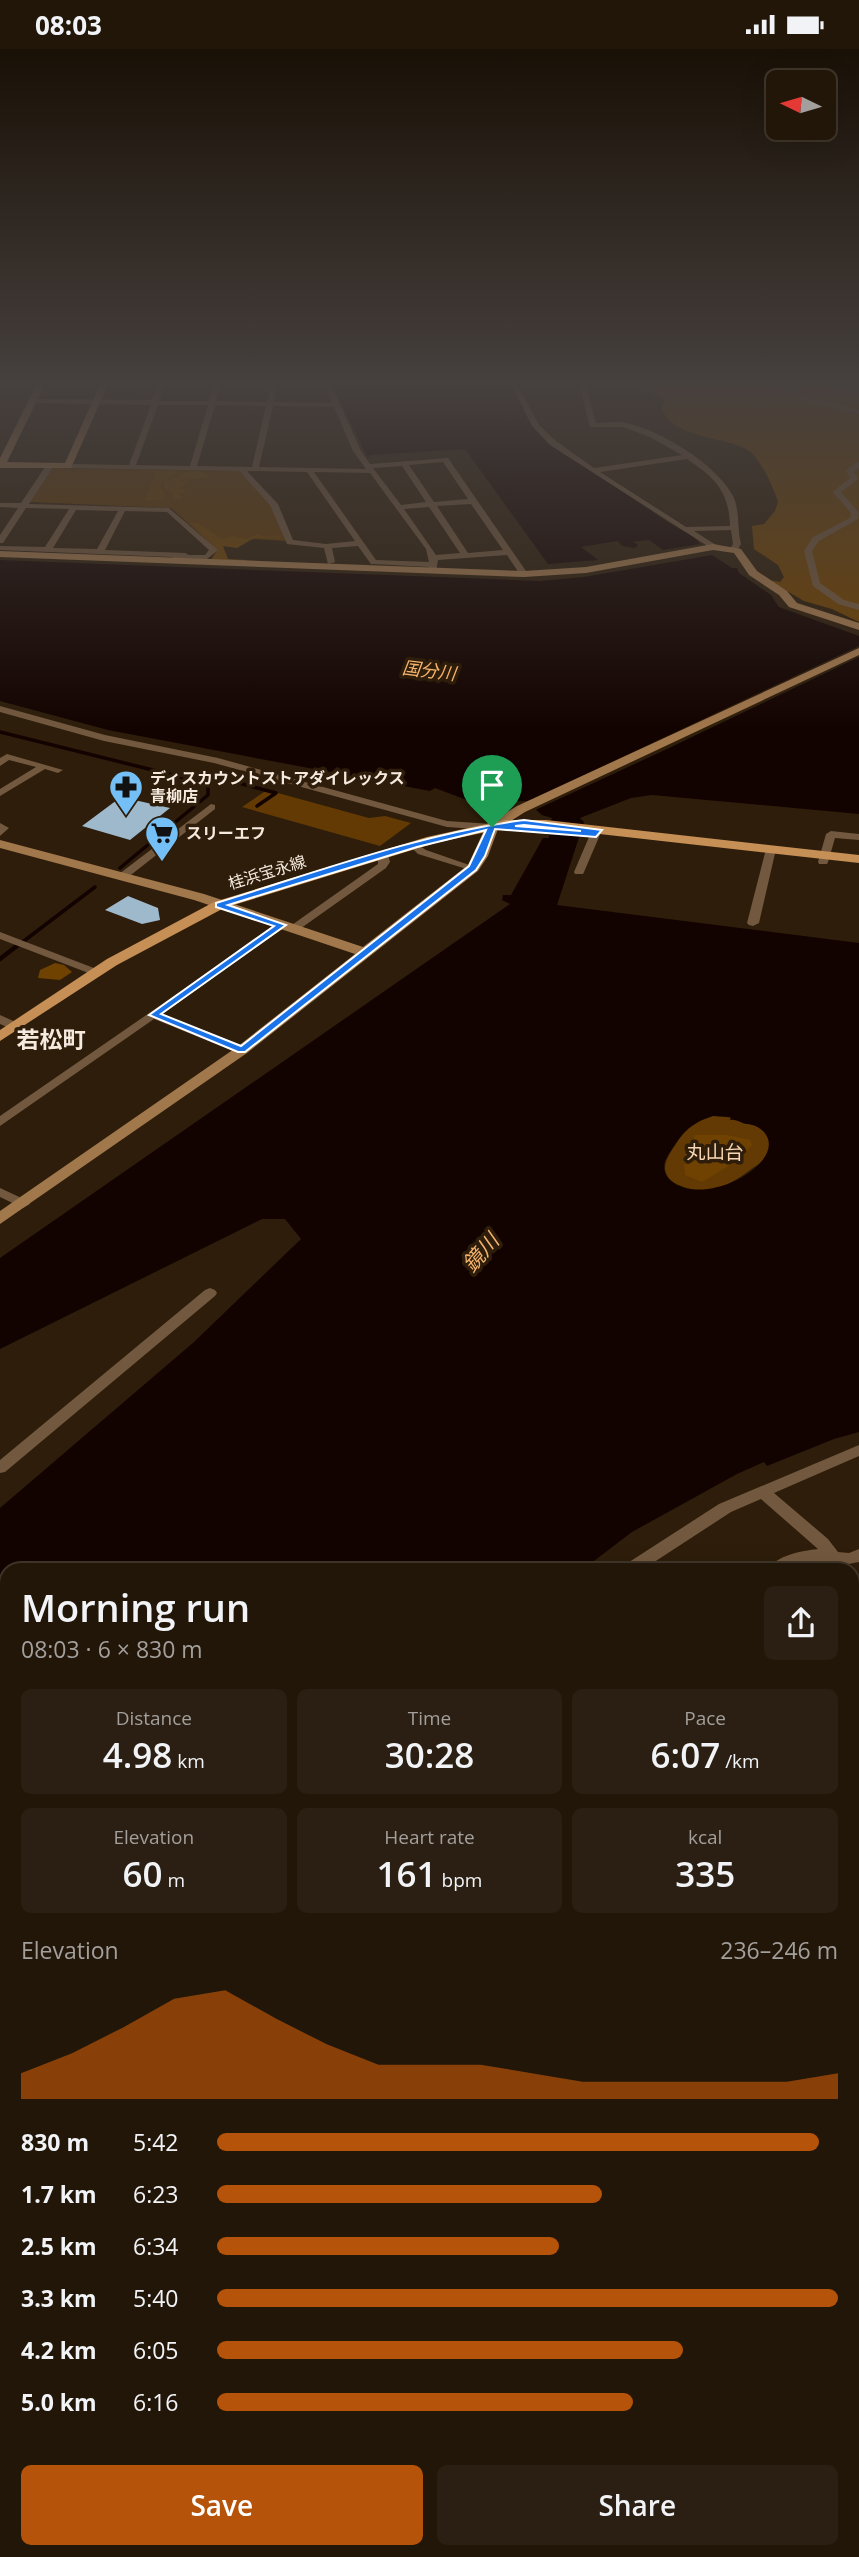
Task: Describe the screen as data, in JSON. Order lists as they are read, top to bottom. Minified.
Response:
{"streets":{"main road":["桂浜宝永線"]},"districts":["若松町"],"water":["国分川","鏡川"],"parks":["丸山台"],"places":{"pharmacy":["ディスカウントストアダイレックス 青柳店"],"supermarket":["スリーエフ"]},"north":"left","page":{"status":"08:03","heading":["Morning run","08:03 · 6 × 830 m"],"stats":[["Distance","4.98 km"],["Time","30:28"],["Pace","6:07 /km"],["Elevation","60 m"],["Heart rate","161 bpm"],["kcal","335"]],"chart":["Elevation","236–246 m"],"list":[{"name":"830 m","note":"5:42"},{"name":"1.7 km","note":"6:23"},{"name":"2.5 km","note":"6:34"},{"name":"3.3 km","note":"5:40"},{"name":"4.2 km","note":"6:05"},{"name":"5.0 km","note":"6:16"}],"buttons":["Save","Share"]}}
